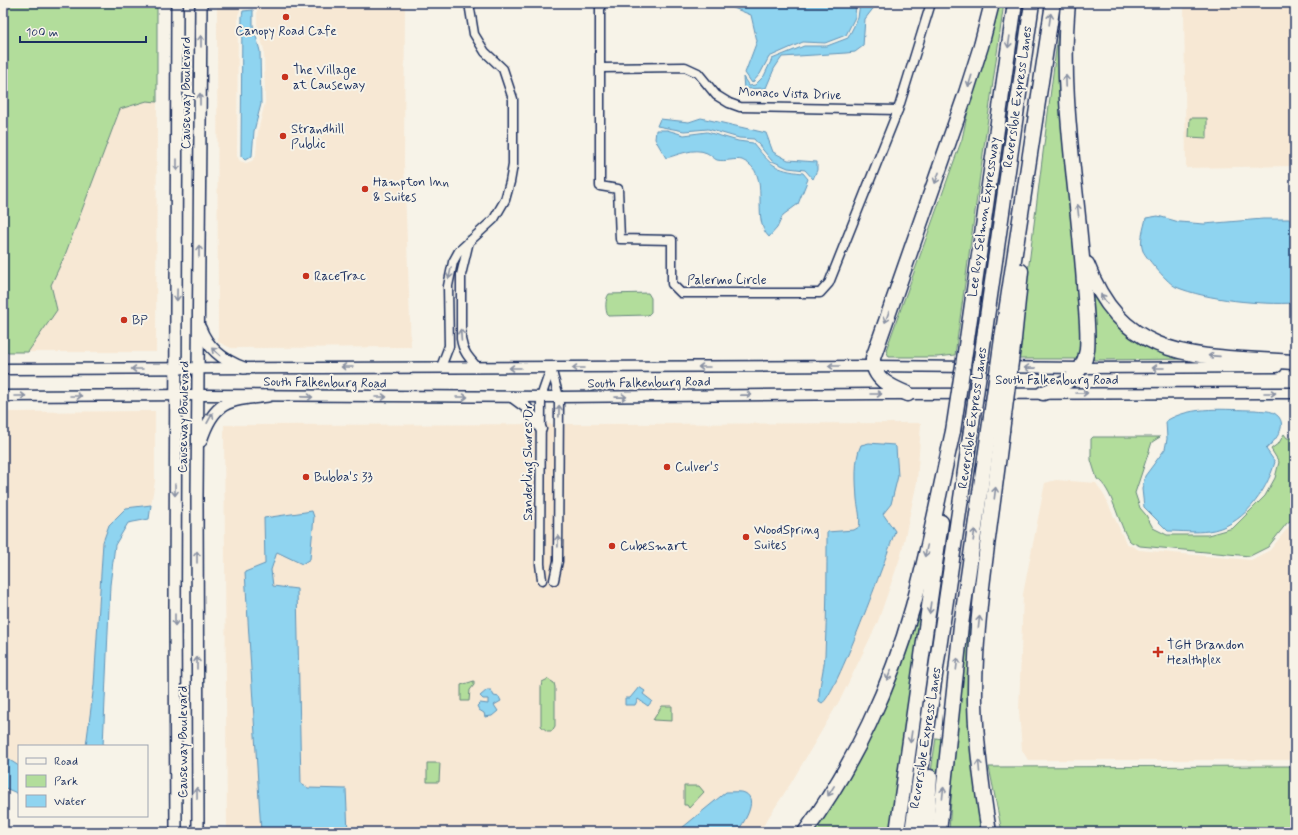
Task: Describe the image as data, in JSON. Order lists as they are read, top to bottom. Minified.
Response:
{"streets":{"highway":["Reversible Express Lanes","Lee Roy Selmon Expressway"],"main road":["Causeway Boulevard"],"street":["Monaco Vista Drive","Palermo Circle","South Falkenburg Road","Sanderling Shores Dr"]},"crossings":[["Causeway Boulevard","South Falkenburg Road"],["Monaco Vista Drive","Palermo Circle"],["South Falkenburg Road","Sanderling Shores Dr"]],"places":{"other":["Canopy Road Cafe","The Village at Causeway","Strandhill Public","Hampton Inn & Suites","RaceTrac","BP","Culver's","Bubba's 33","WoodSpring Suites","CubeSmart"],"health":["TGH Brandon Healthplex"]},"legend":["Road","Park","Water"],"scale_bar":"100 m"}
